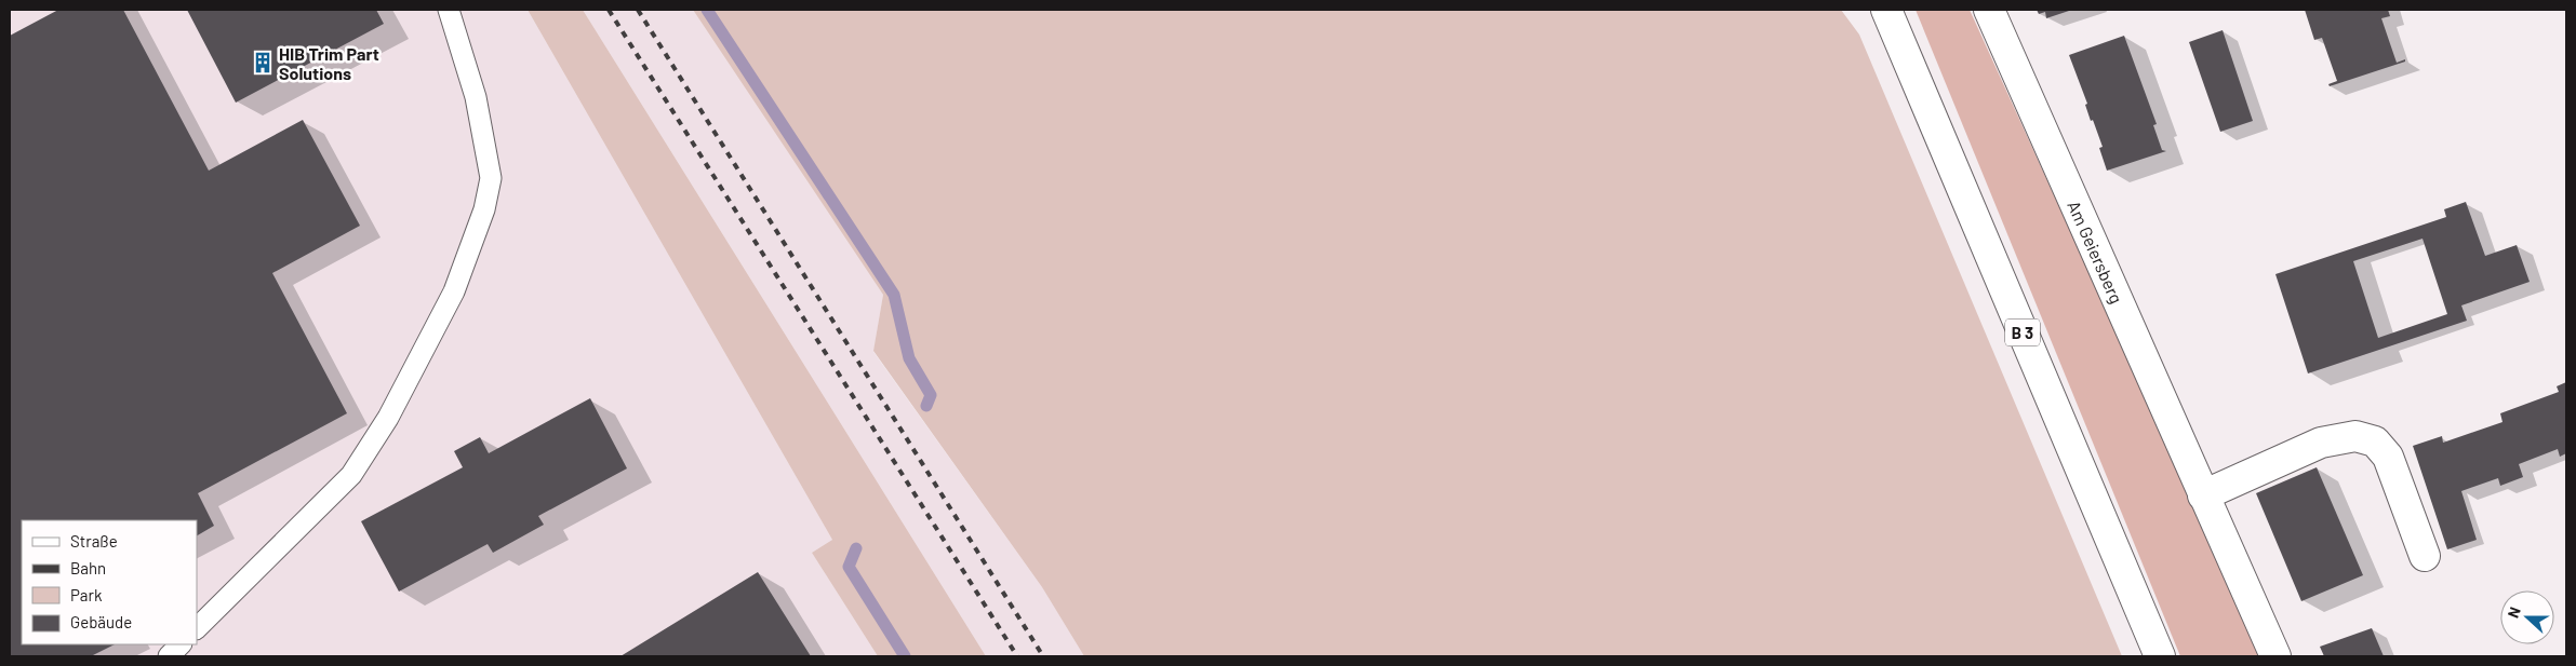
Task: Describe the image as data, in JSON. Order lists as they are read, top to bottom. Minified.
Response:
{"streets":{"street":["Am Geiersberg","B 3"]},"places":{"building":["HIB Trim Part Solutions"]},"legend":["Straße","Bahn","Park","Gebäude"],"north":"left"}
